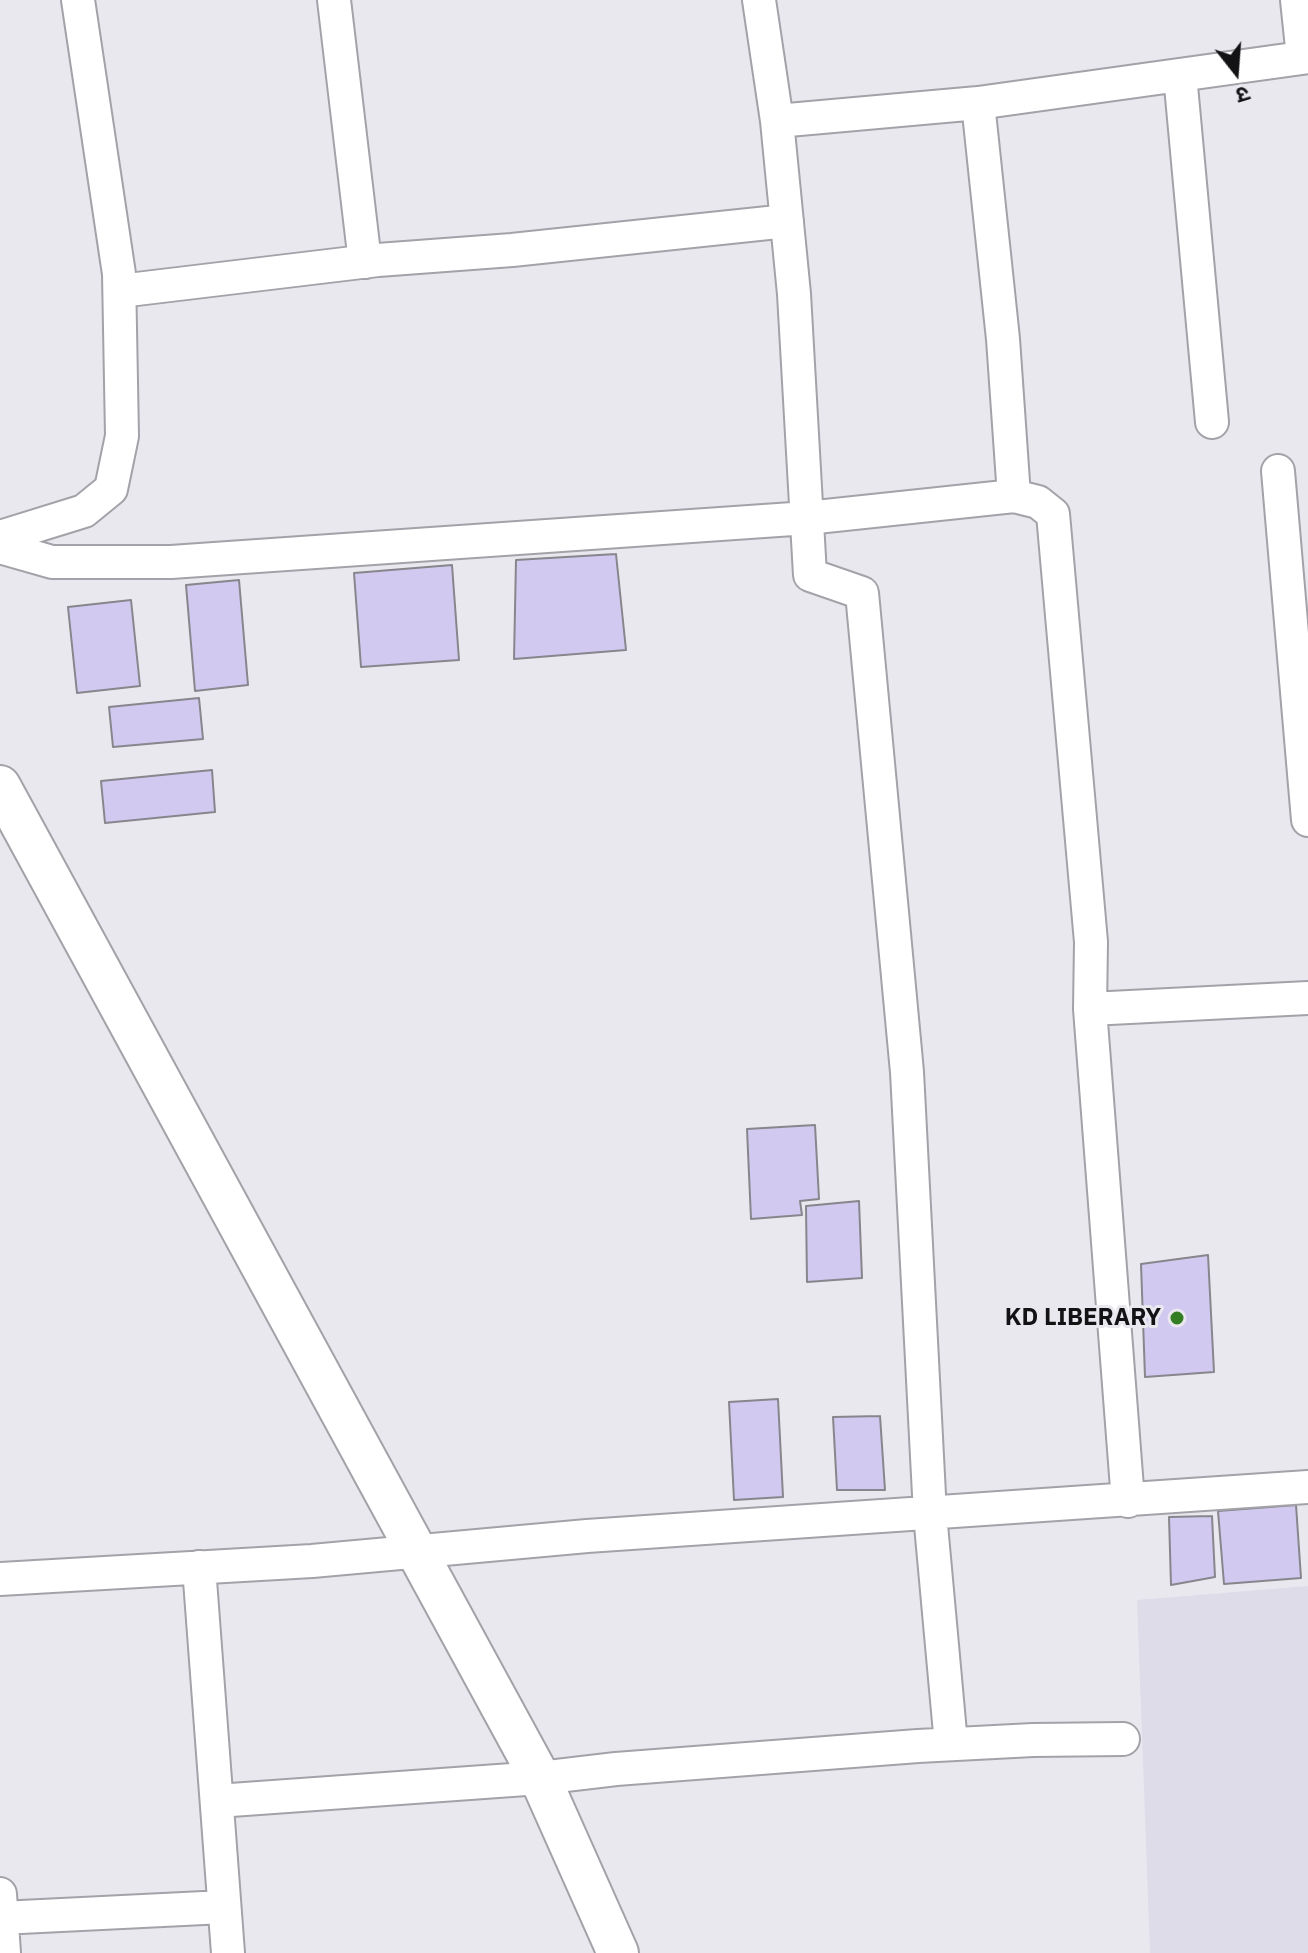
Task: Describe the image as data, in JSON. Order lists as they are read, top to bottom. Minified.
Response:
{"places":["KD LIBERARY"],"north":"bottom"}
